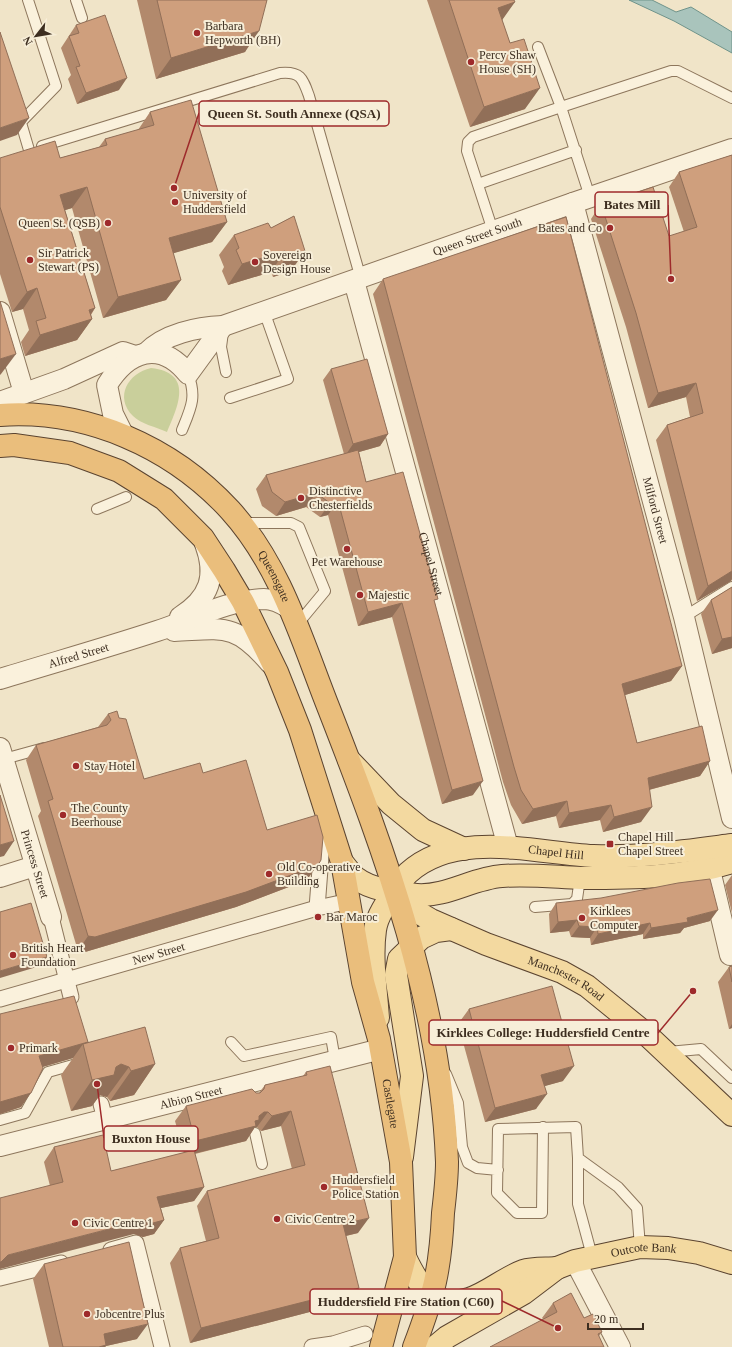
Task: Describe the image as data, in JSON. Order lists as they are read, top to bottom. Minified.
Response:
{"streets":{"highway":["Queensgate","Castlegate"],"main road":["Chapel Hill","Manchester Road","Outcote Bank"],"street":["Queen Street South","Milford Street","Chapel Street","Alfred Street","Princess Street","New Street","Albion Street"]},"crossings":[["Queen Street South","Milford Street"],["Queen Street South","Chapel Street"],["Chapel Street","Chapel Hill"],["Queensgate","Alfred Street"],["Queensgate","Chapel Hill"],["Queensgate","Manchester Road"],["Chapel Hill","Manchester Road"],["Chapel Hill","Albion Street"],["Chapel Hill","Castlegate"],["Princess Street","New Street"],["New Street","Castlegate"],["Albion Street","Castlegate"]],"places":{"other":["Barbara Hepworth (BH)","Percy Shaw House (SH)","Queen St. South Annexe (QSA)","University of Huddersfield","Queen St. (QSB)","Bates and Co","Sir Patrick Stewart (PS)","Sovereign Design House","Bates Mill","Distinctive Chesterfields","Pet Warehouse","Majestic","Stay Hotel","The County Beerhouse","Old Co-operative Building","Bar Maroc","Kirklees Computer","British Heart Foundation","Kirklees College: Huddersfield Centre","Primark","Buxton House","Huddersfield Police Station","Civic Centre 2","Civic Centre 1","Jobcentre Plus","Huddersfield Fire Station (C60)"],"transit":["Chapel Hill Chapel Street"]},"scale_bar":"20 m","north":"bottom left"}
